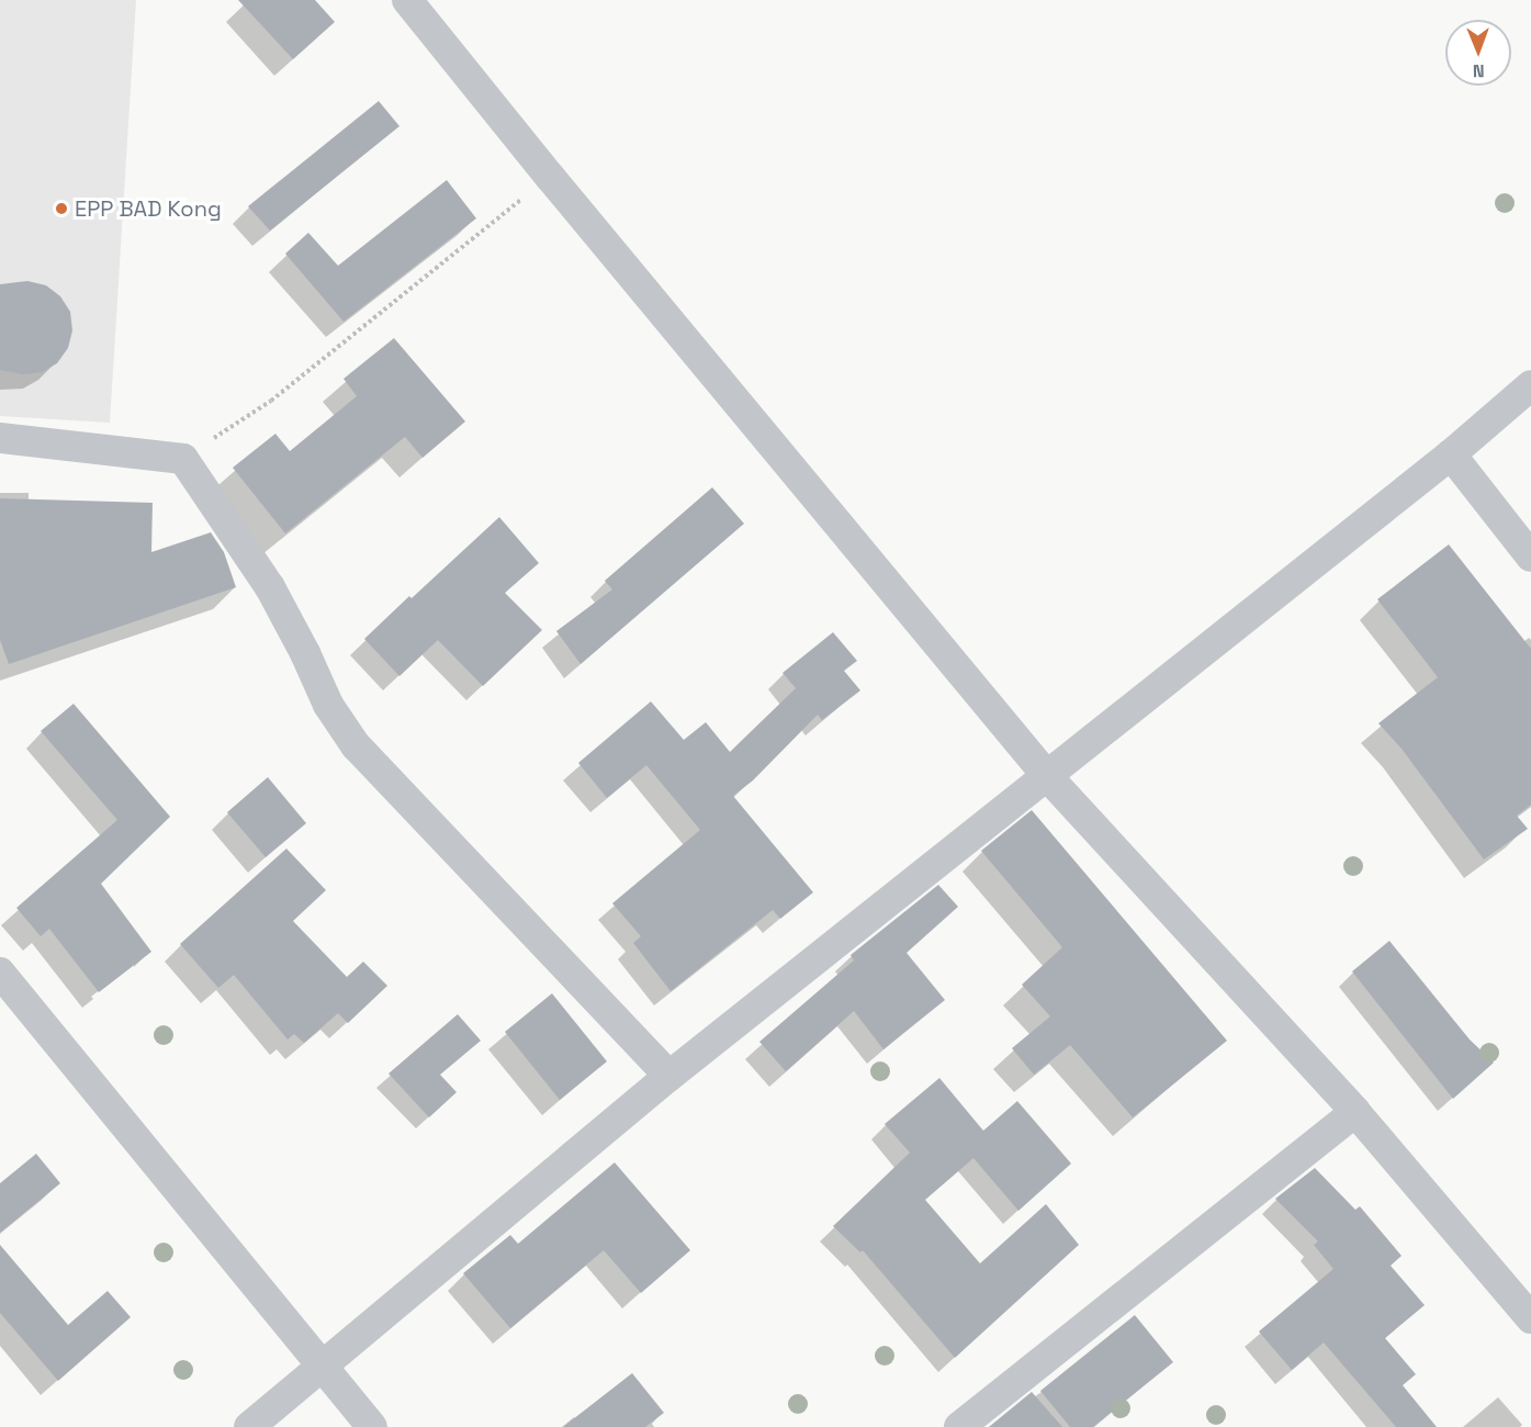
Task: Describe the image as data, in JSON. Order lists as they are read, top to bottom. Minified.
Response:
{"places":["EPP BAD Kong"],"north":"bottom"}
